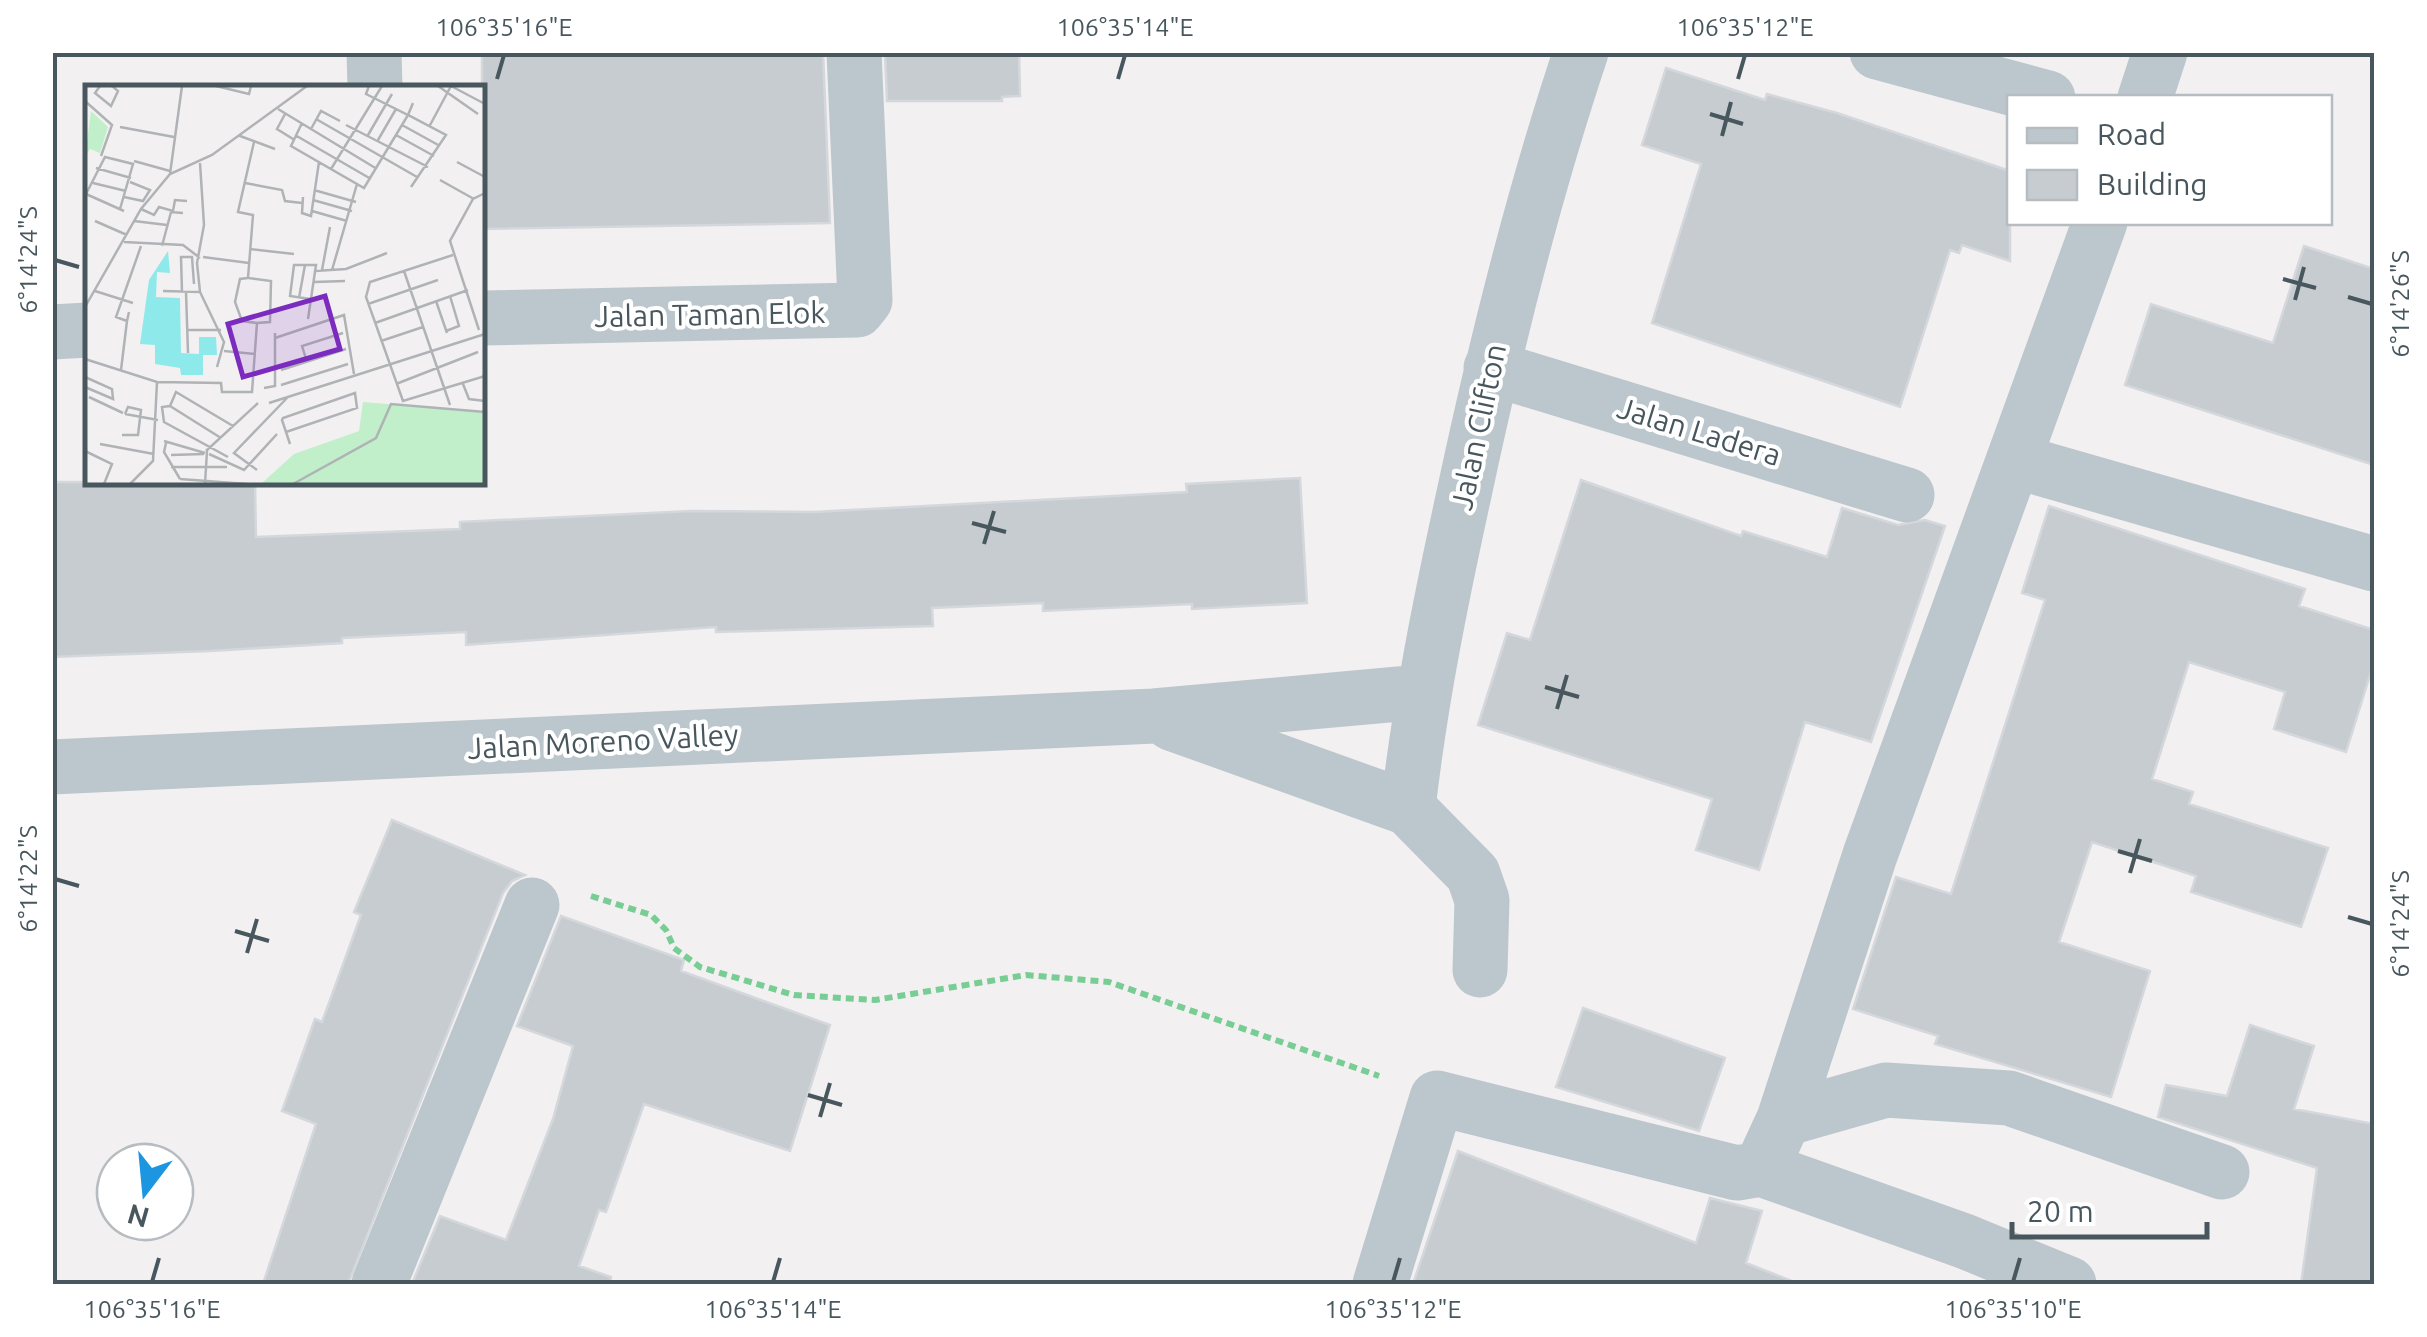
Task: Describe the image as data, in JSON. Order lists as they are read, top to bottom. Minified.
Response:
{"streets":{"street":["Jalan Taman Elok","Jalan Clifton","Jalan Ladera","Jalan Moreno Valley"]},"crossings":[["Jalan Clifton","Jalan Ladera"],["Jalan Clifton","Jalan Moreno Valley"]],"legend":["Road","Building"],"scale_bar":"20 m","north":"bottom","coordinates":["106°35'16\"E","106°35'14\"E","106°35'12\"E","6°14'24\"S","6°14'26\"S","6°14'22\"S","106°35'10\"E"]}
